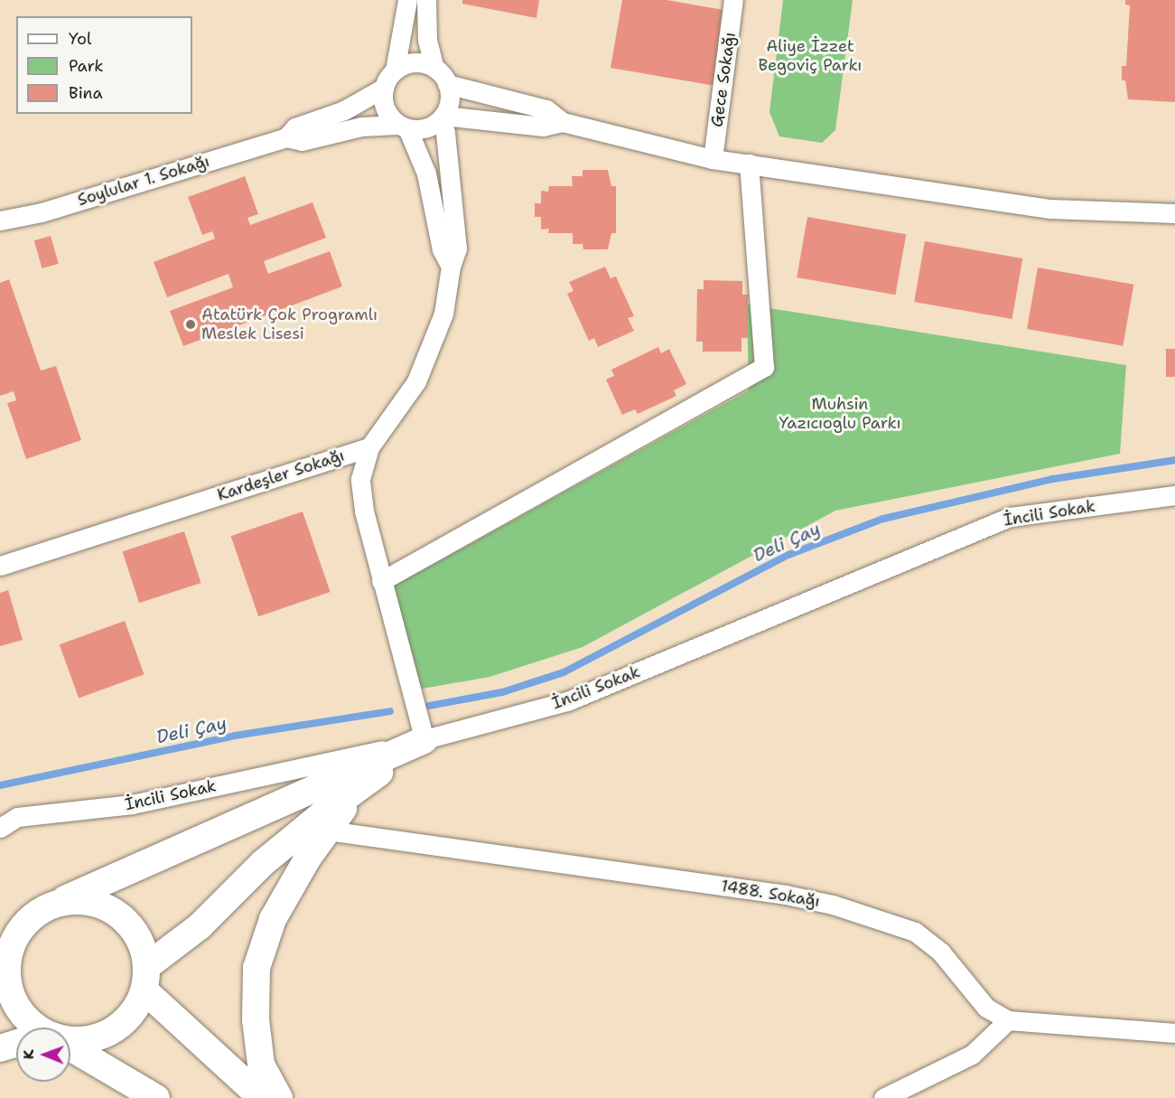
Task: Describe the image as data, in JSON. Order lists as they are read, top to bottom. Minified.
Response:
{"streets":{"street":["Gece Sokağı","Soylular 1. Sokağı","Kardeşler Sokağı","İncili Sokak","1488. Sokağı"]},"water":["Deli Çay"],"parks":["Aliye İzzet Begoviç Parkı","Muhsin Yazıcıoglu Parkı"],"places":["Atatürk Çok Programlı Meslek Lisesi"],"legend":["Yol","Park","Bina"],"north":"left"}
